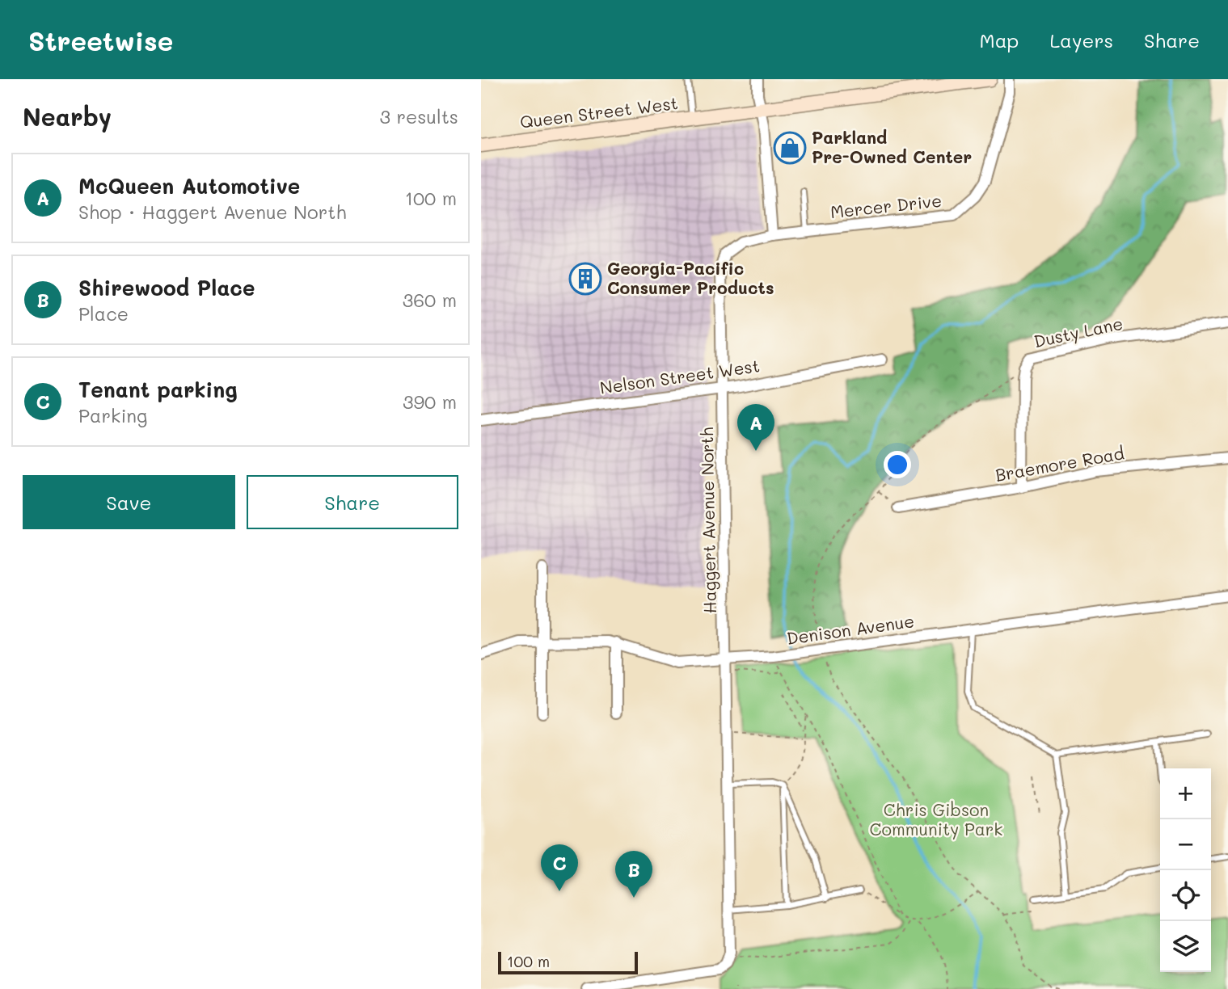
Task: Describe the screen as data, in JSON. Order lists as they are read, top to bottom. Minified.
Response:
{"streets":{"main road":["Queen Street West"],"street":["Mercer Drive","Dusty Lane","Nelson Street West","Braemore Road","Haggert Avenue North","Denison Avenue"]},"crossings":[["Mercer Drive","Haggert Avenue North"],["Dusty Lane","Braemore Road"],["Nelson Street West","Haggert Avenue North"],["Haggert Avenue North","Denison Avenue"]],"parks":["Chris Gibson Community Park"],"places":{"shop":["Parkland Pre-Owned Center"],"building":["Georgia-Pacific Consumer Products"]},"scale_bar":"100 m","page":{"header":"Streetwise","nav":["Map","Layers","Share"],"heading":["Nearby","3 results"],"list":[{"mark":"A","name":"McQueen Automotive","note":"Shop · Haggert Avenue North","value":"100 m"},{"mark":"B","name":"Shirewood Place","note":"Place","value":"360 m"},{"mark":"C","name":"Tenant parking","note":"Parking","value":"390 m"}],"pins":["A","C","B"],"buttons":["Save","Share"],"map_buttons":["+","−"],"scale":"100 m"}}
